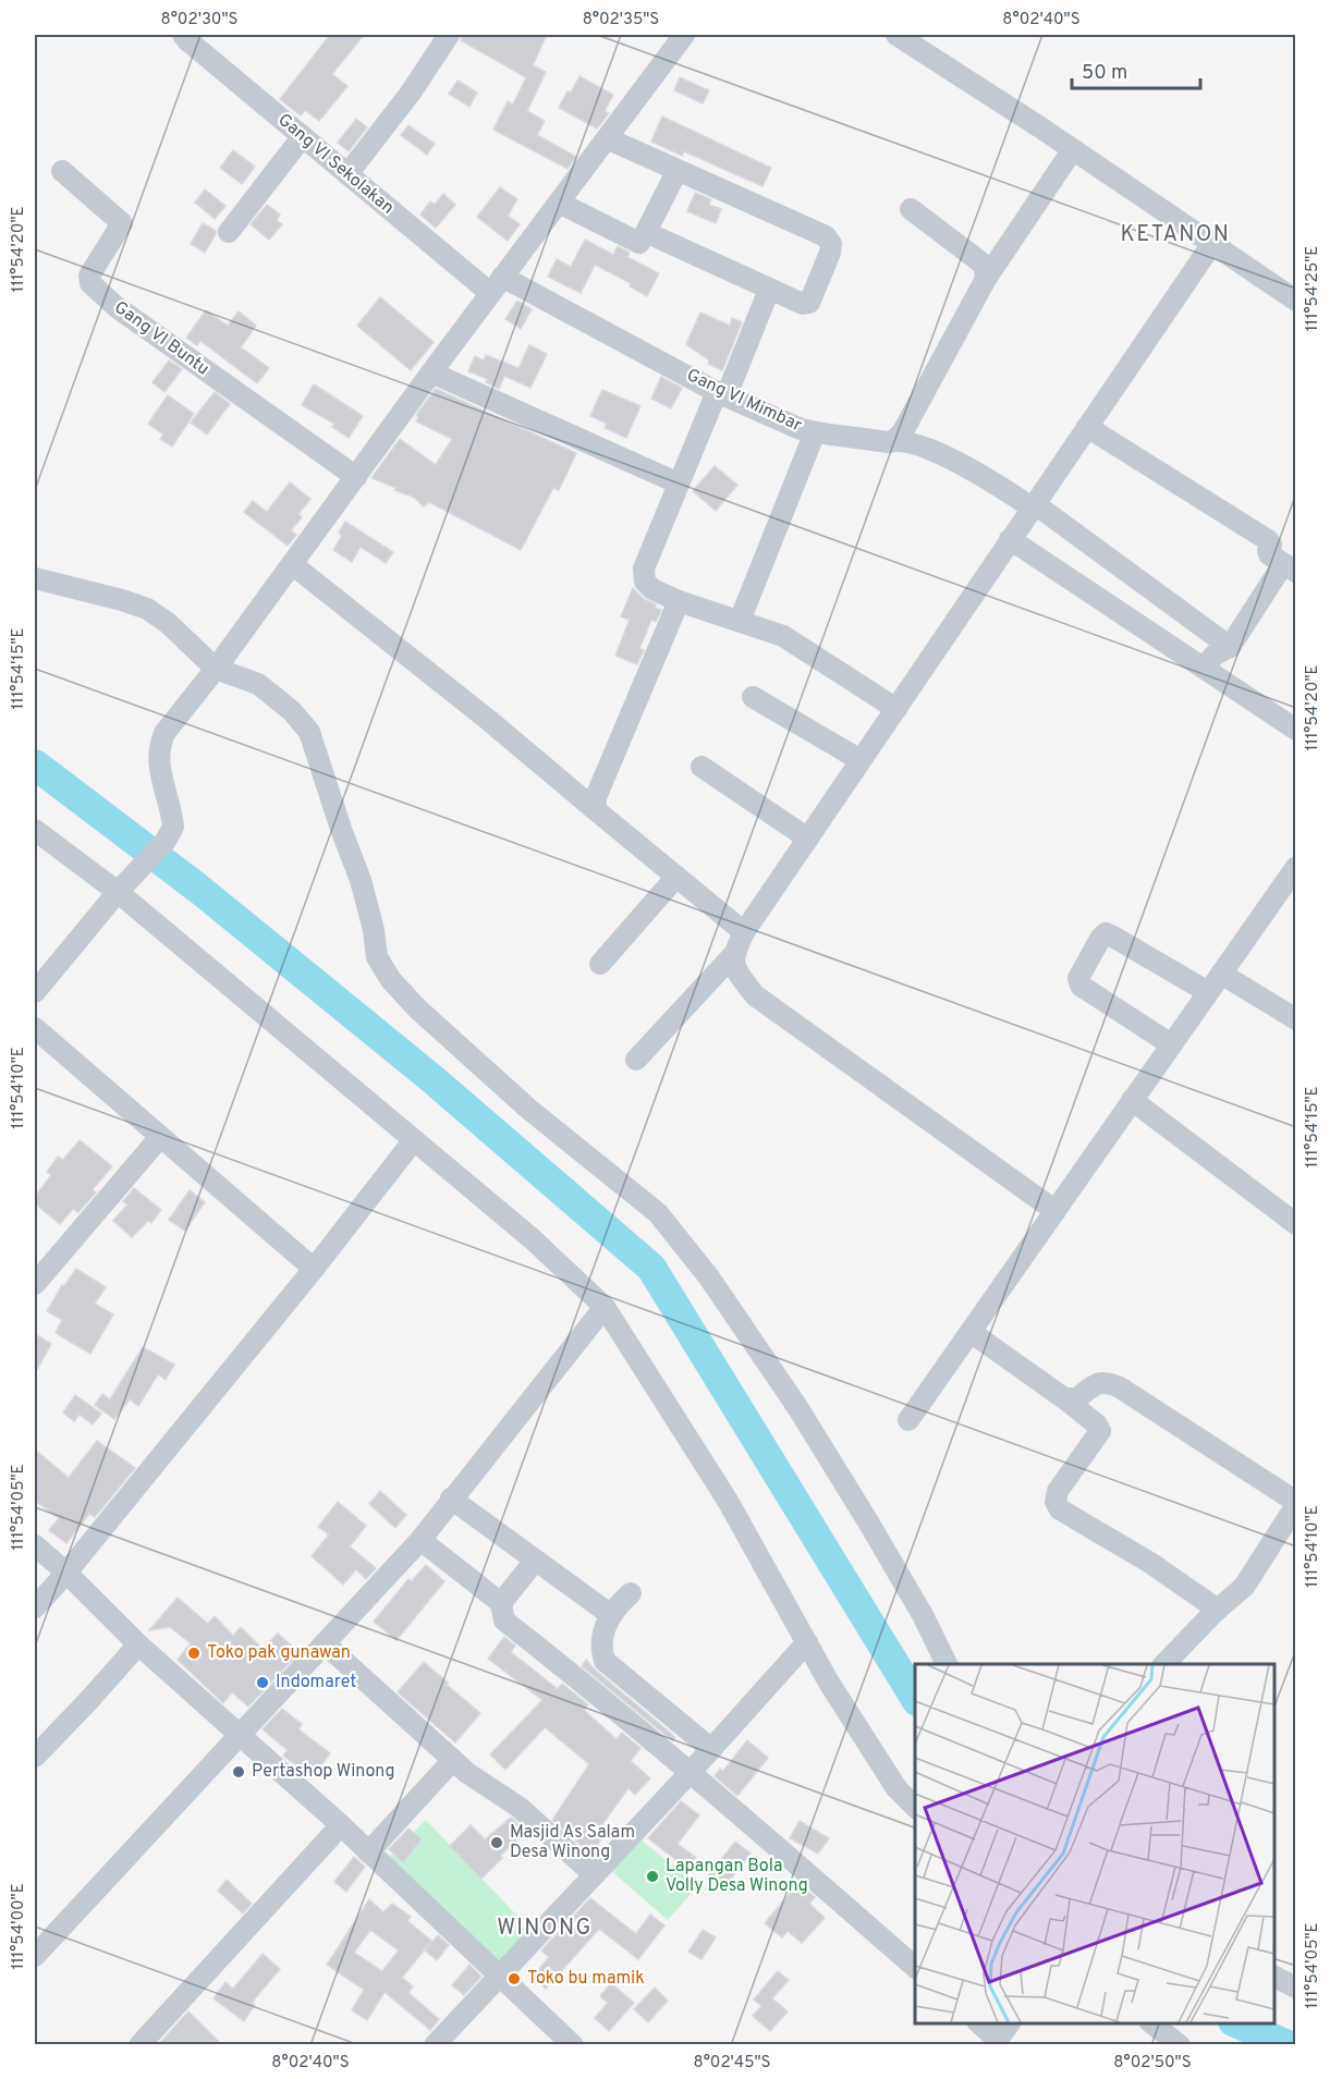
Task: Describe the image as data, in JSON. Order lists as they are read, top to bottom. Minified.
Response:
{"streets":{"street":["Gang VI Sekolakan","Gang VI Buntu","Gang VI Mimbar"]},"crossings":[["Gang VI Sekolakan","Gang VI Mimbar"]],"districts":["KETANON","WINONG"],"places":["Toko pak gunawan","Indomaret","Pertashop Winong","Masjid As Salam Desa Winong","Lapangan Bola Volly Desa Winong","Toko bu mamik"],"scale_bar":"50 m","coordinates":["8°02'30\"S","8°02'35\"S","8°02'40\"S","111°54'20\"E","111°54'25\"E","111°54'15\"E","111°54'10\"E","111°54'05\"E","111°54'00\"E","8°02'45\"S","8°02'50\"S"]}
